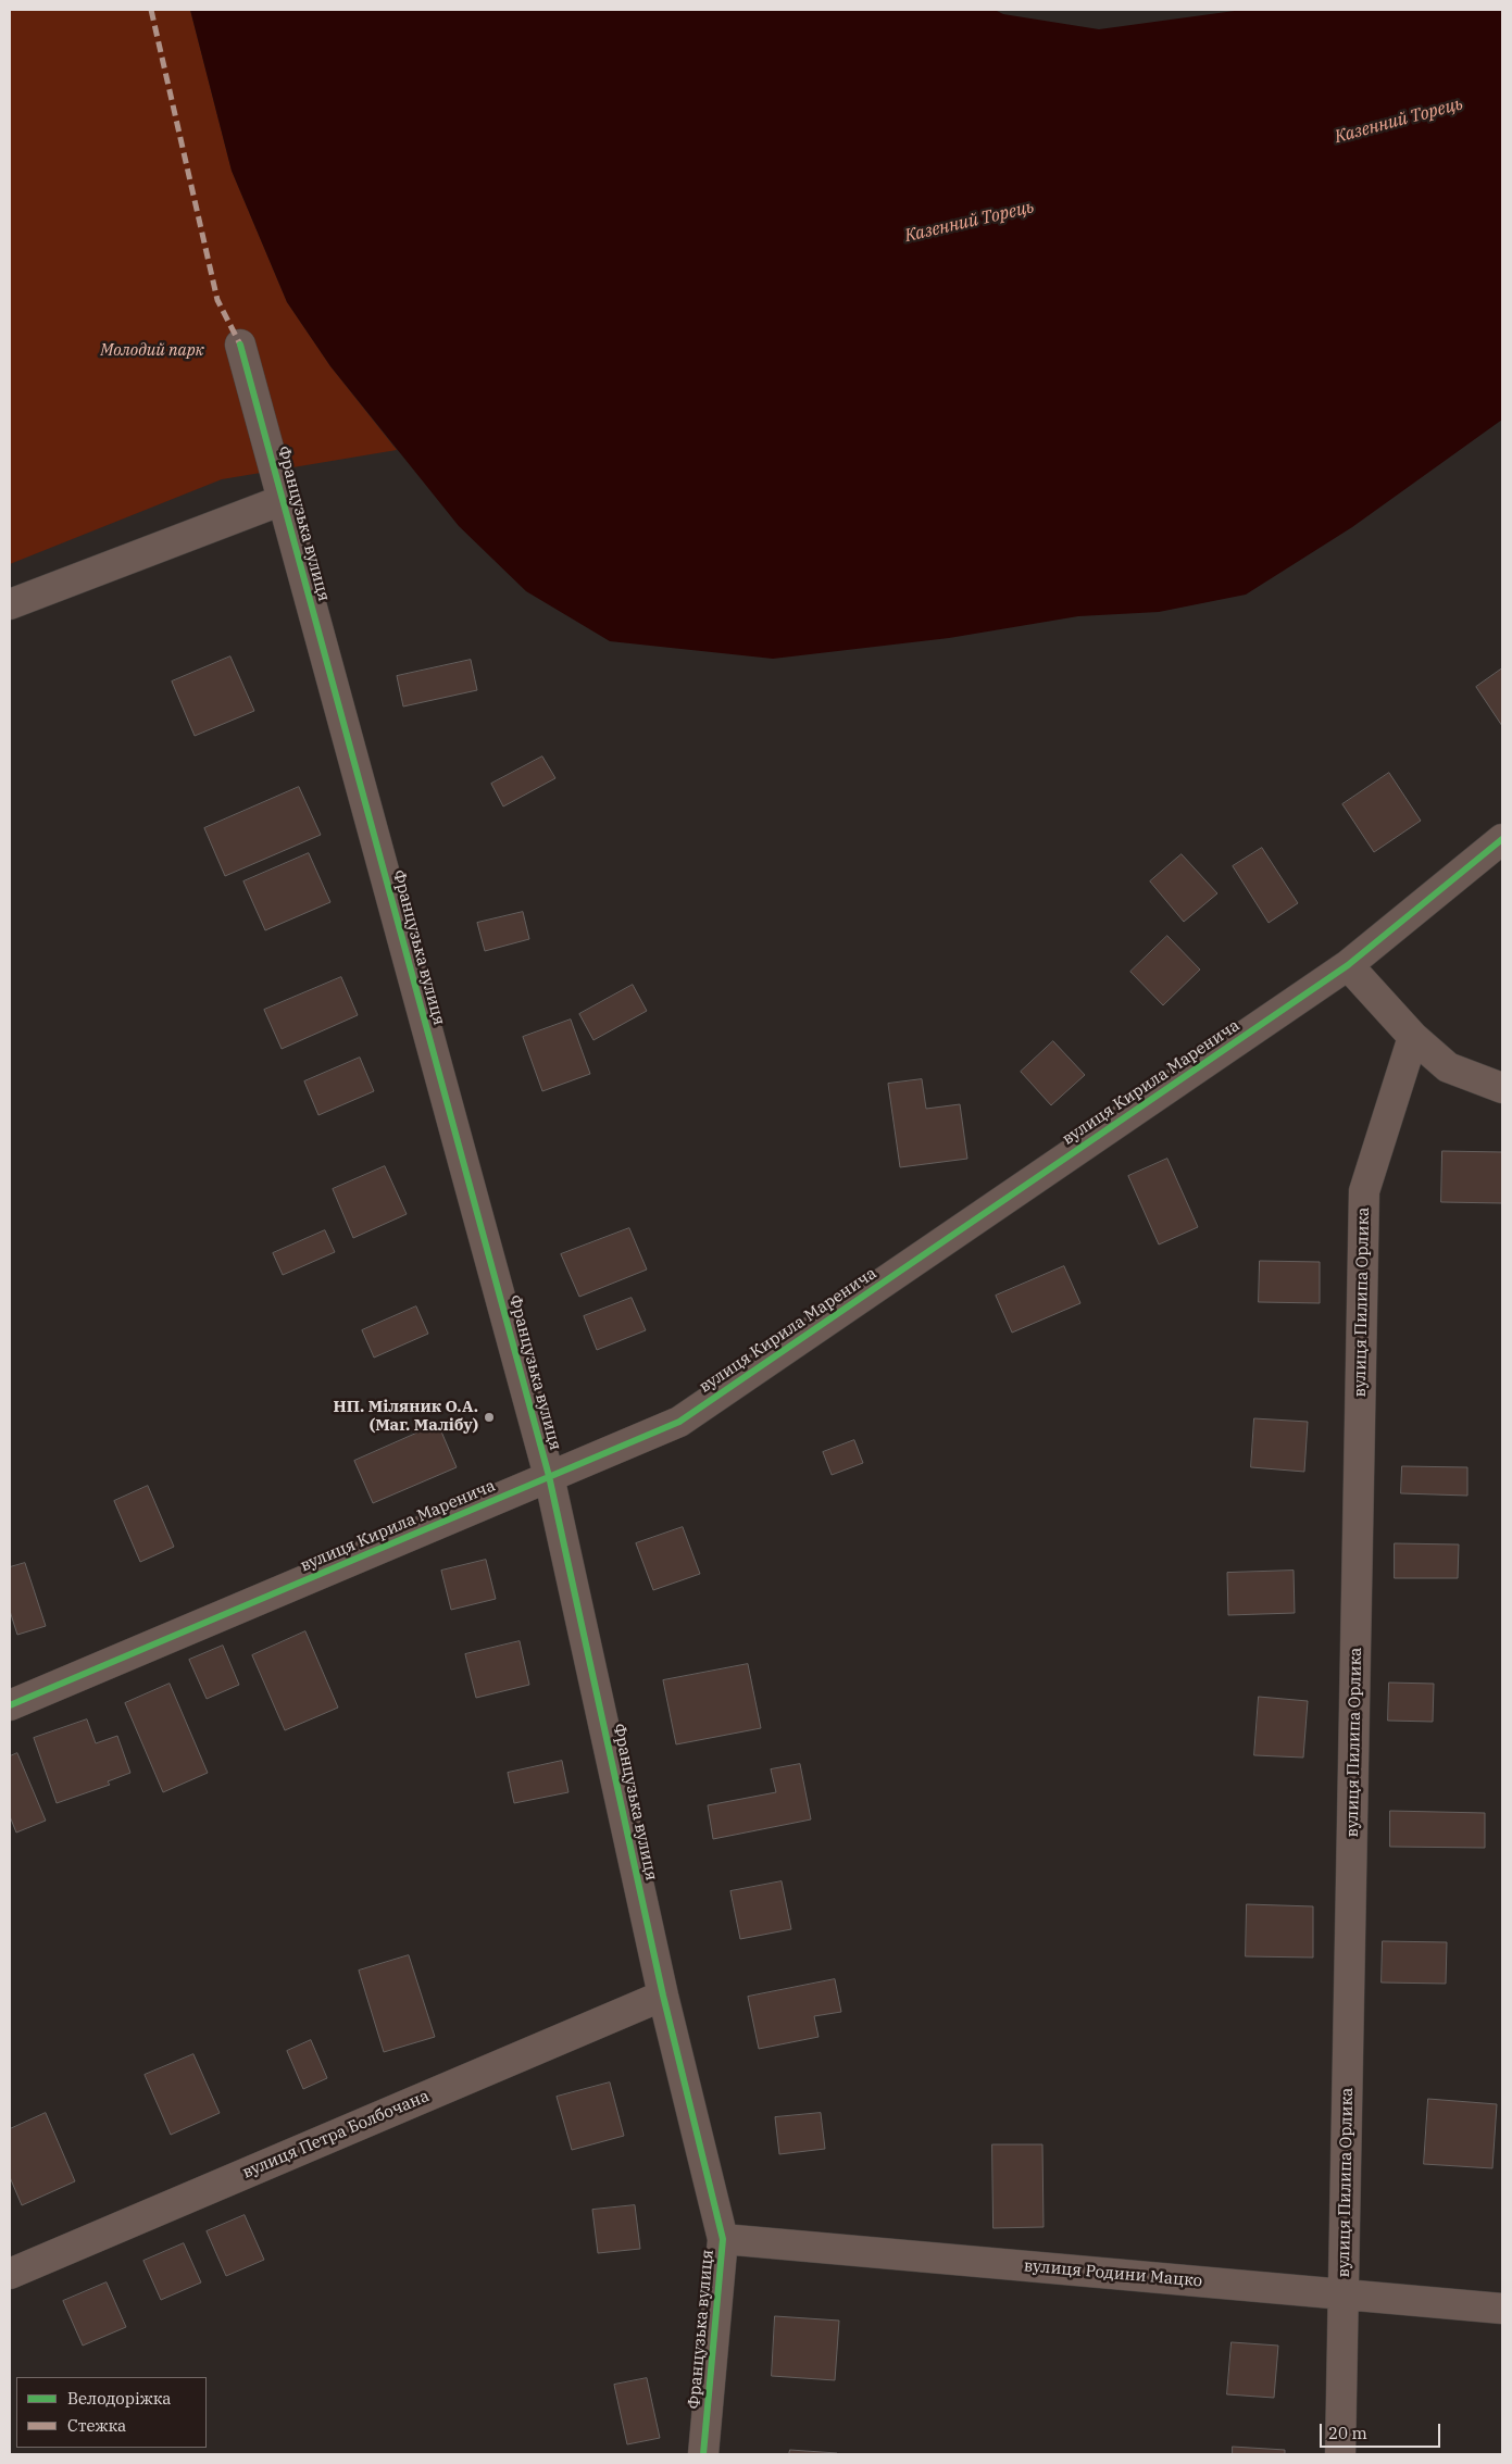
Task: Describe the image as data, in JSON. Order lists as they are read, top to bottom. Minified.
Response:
{"streets":{"street":["Французька вулиця","вулиця Кирила Маренича","вулиця Пилипа Орлика","вулиця Петра Болбочана","вулиця Родини Мацко"]},"crossings":[["Французька вулиця","вулиця Кирила Маренича"],["Французька вулиця","вулиця Петра Болбочана"],["Французька вулиця","вулиця Родини Мацко"],["вулиця Пилипа Орлика","вулиця Родини Мацко"]],"water":["Казенний Торець"],"parks":["Молодий парк"],"places":["НП. Міляник О.А. (Маг. Малібу)"],"legend":["Велодоріжка","Стежка"],"scale_bar":"20 m"}
